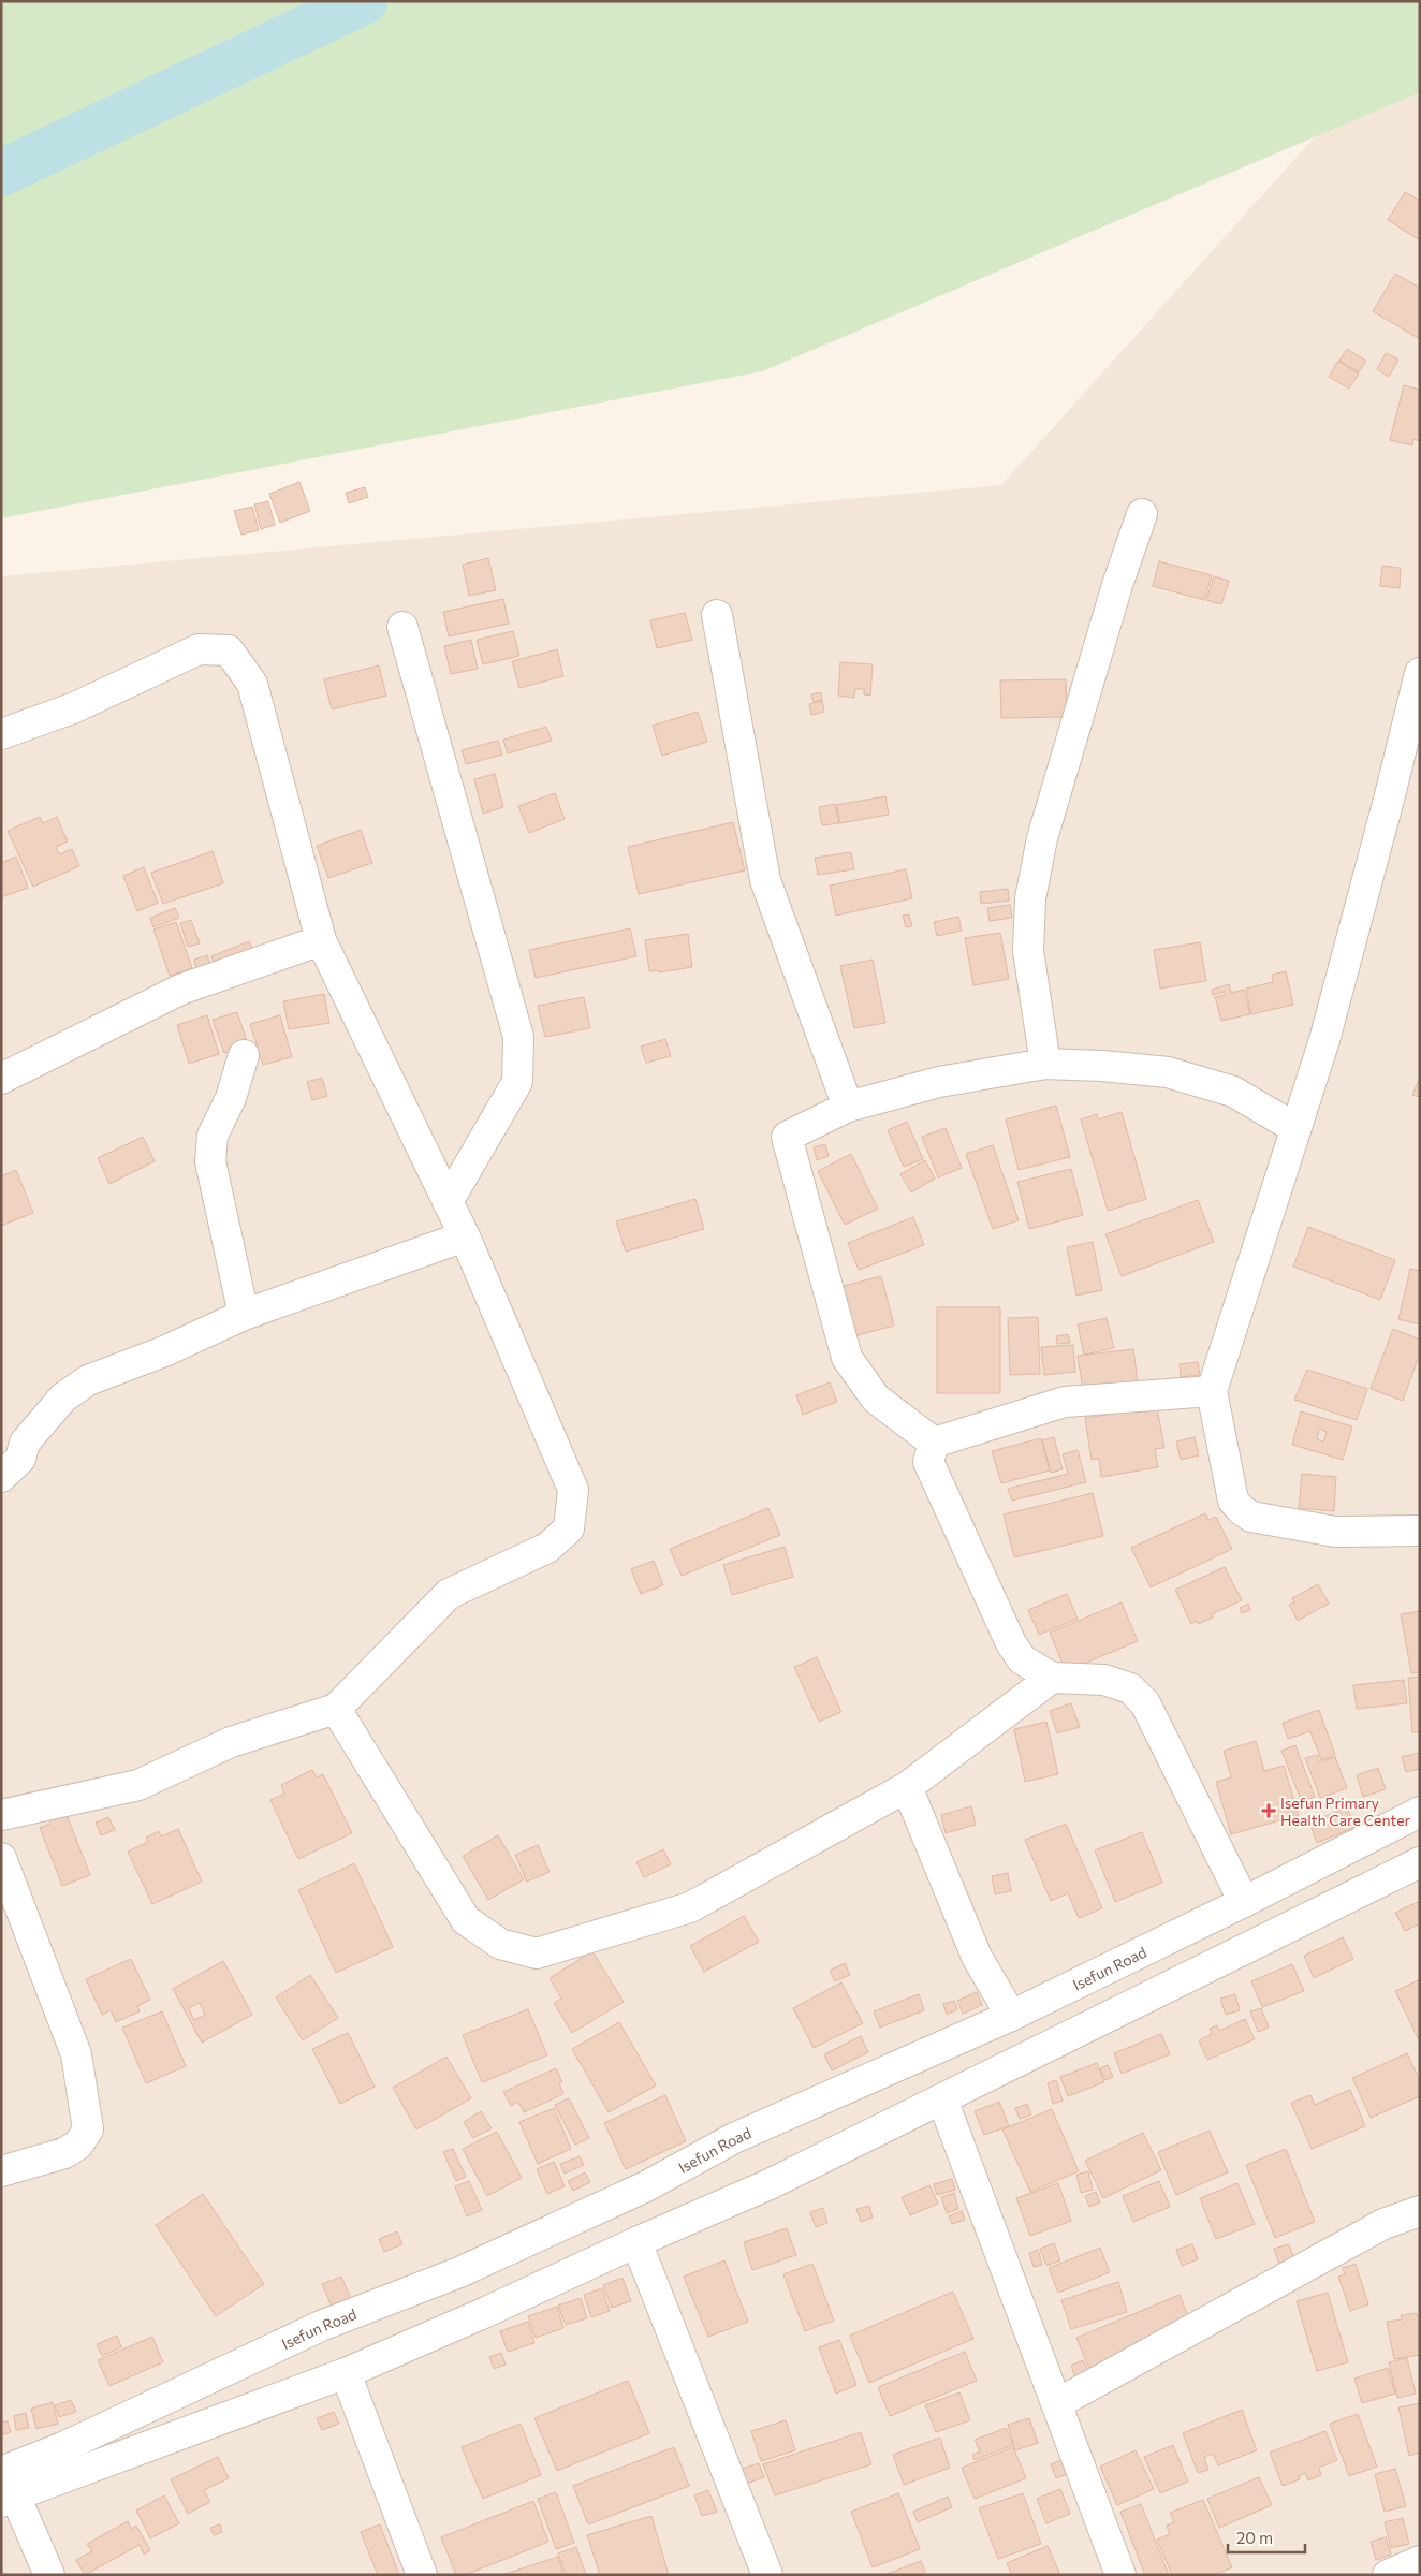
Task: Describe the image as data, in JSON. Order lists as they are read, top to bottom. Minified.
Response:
{"streets":{"street":["Isefun Road"]},"places":{"health":["Isefun Primary Health Care Center"]},"scale_bar":"20 m"}
